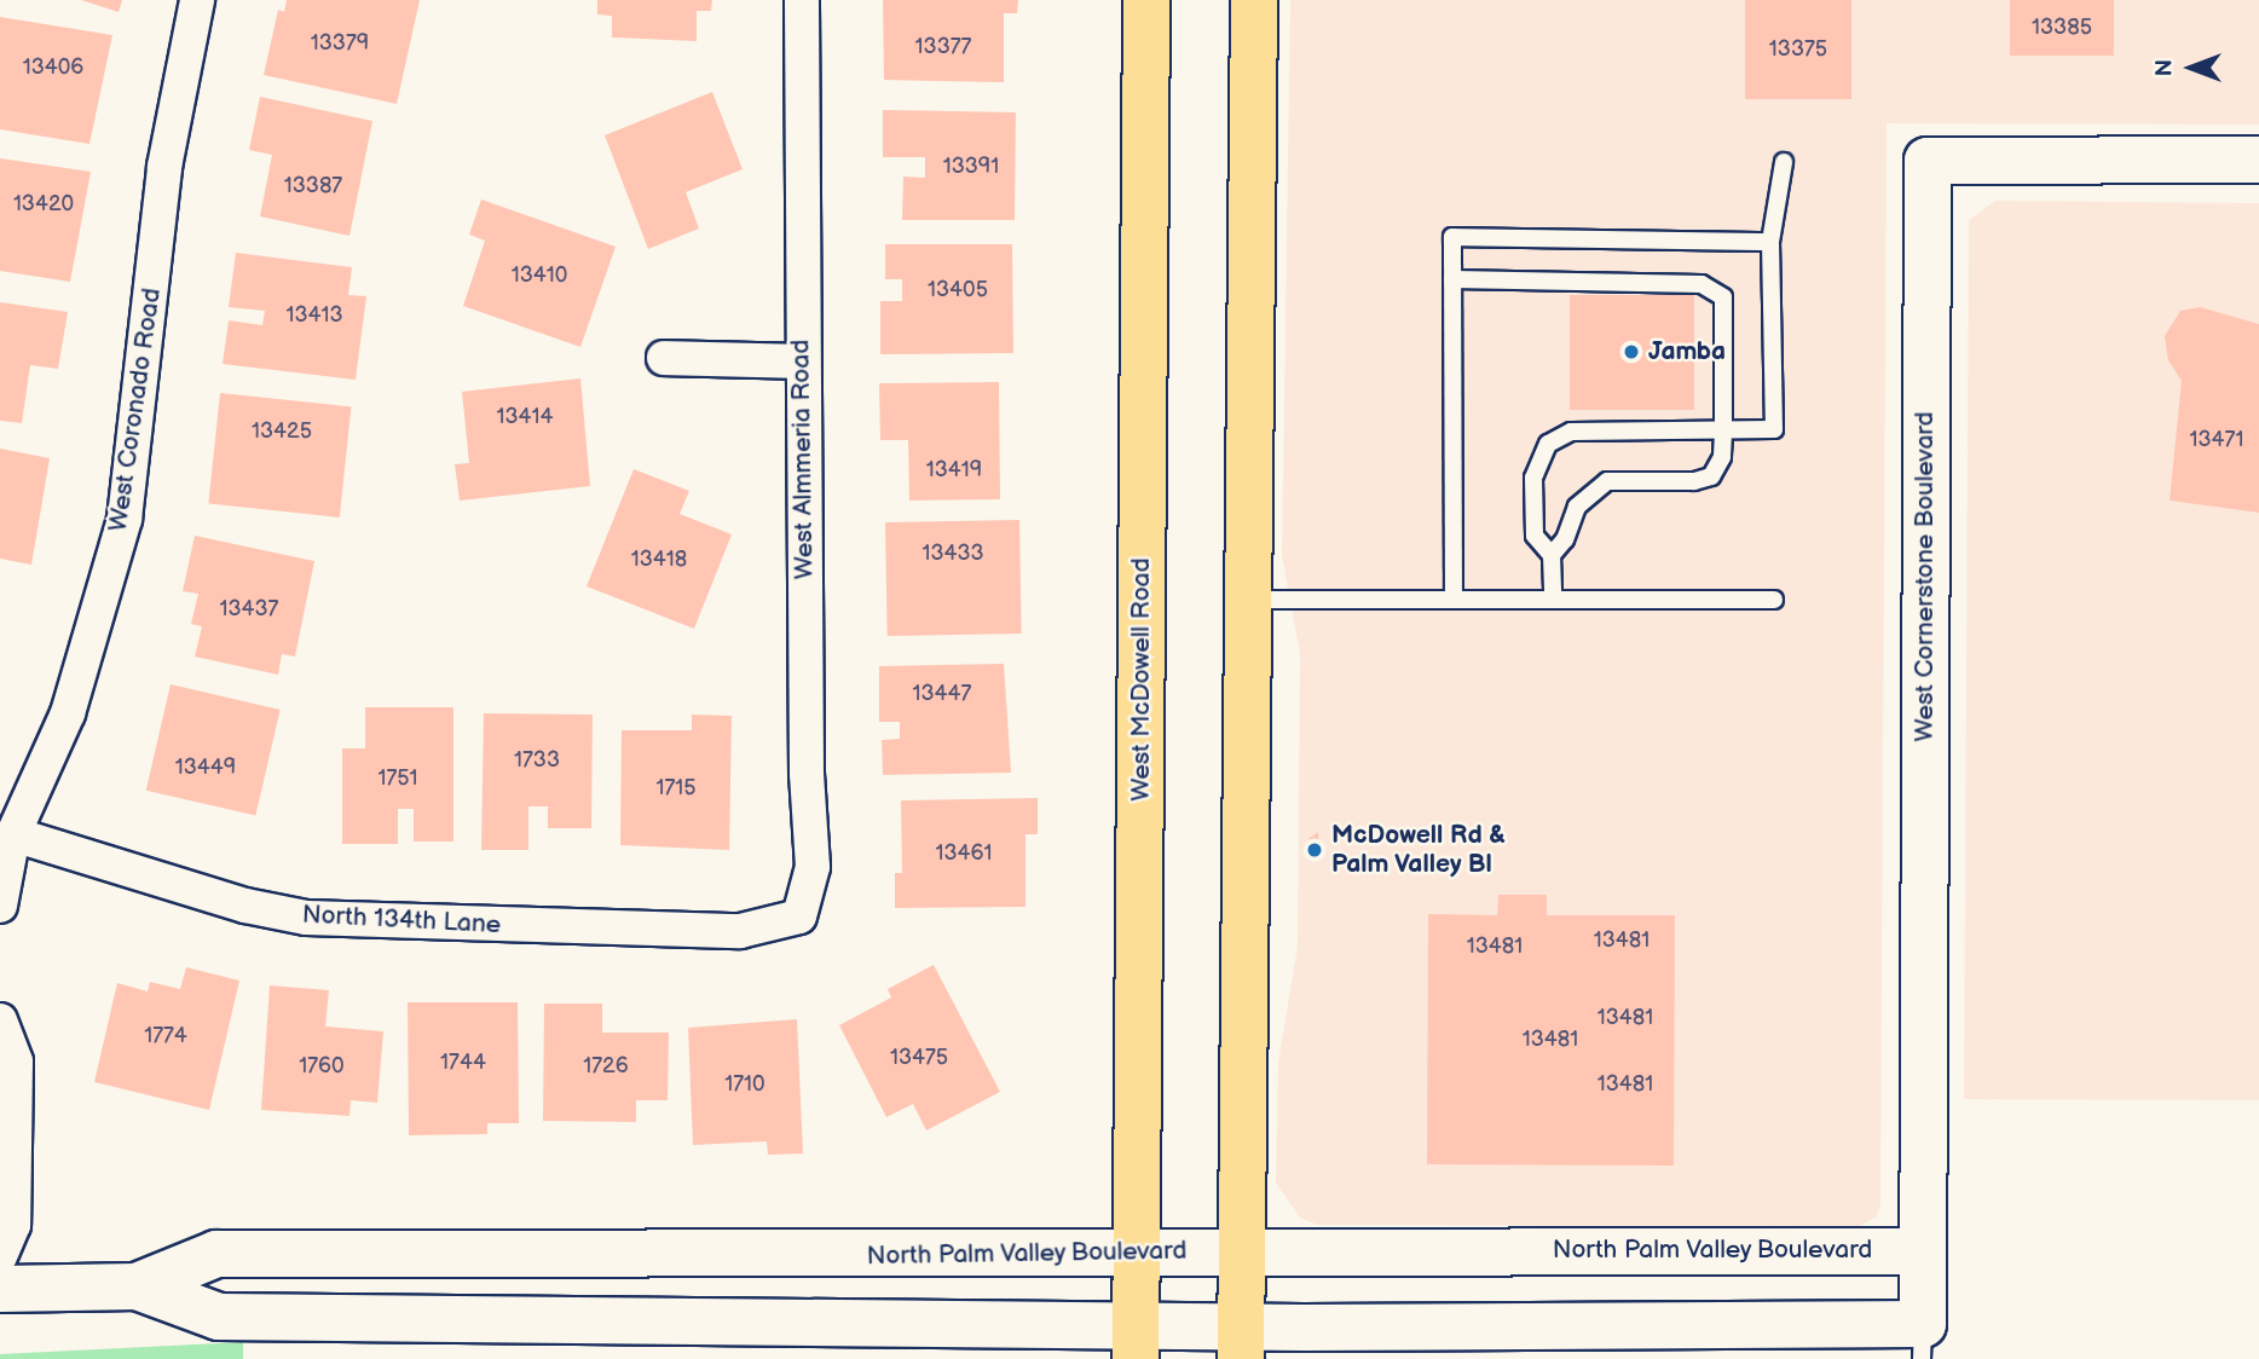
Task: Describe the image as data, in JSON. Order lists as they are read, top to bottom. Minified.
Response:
{"streets":{"main road":["West McDowell Road"],"street":["West Coronado Road","West Almmeria Road","West Cornerstone Boulevard","North 134th Lane","North Palm Valley Boulevard"]},"crossings":[["West Coronado Road","North 134th Lane"],["West Almmeria Road","North 134th Lane"],["West Cornerstone Boulevard","North Palm Valley Boulevard"],["West McDowell Road","North Palm Valley Boulevard"]],"places":["Jamba","McDowell Rd & Palm Valley Bl"],"house_numbers":["13385","13379","13377","13375","13406","13391","13387","13420","13410","13405","13413","13414","13425","13471","13419","13433","13418","13437","13447","1733","13449","1751","1715","13461","13481","13481","13481","1774","13481","13475","1744","1760","1726","1710","13481"],"north":"left"}
